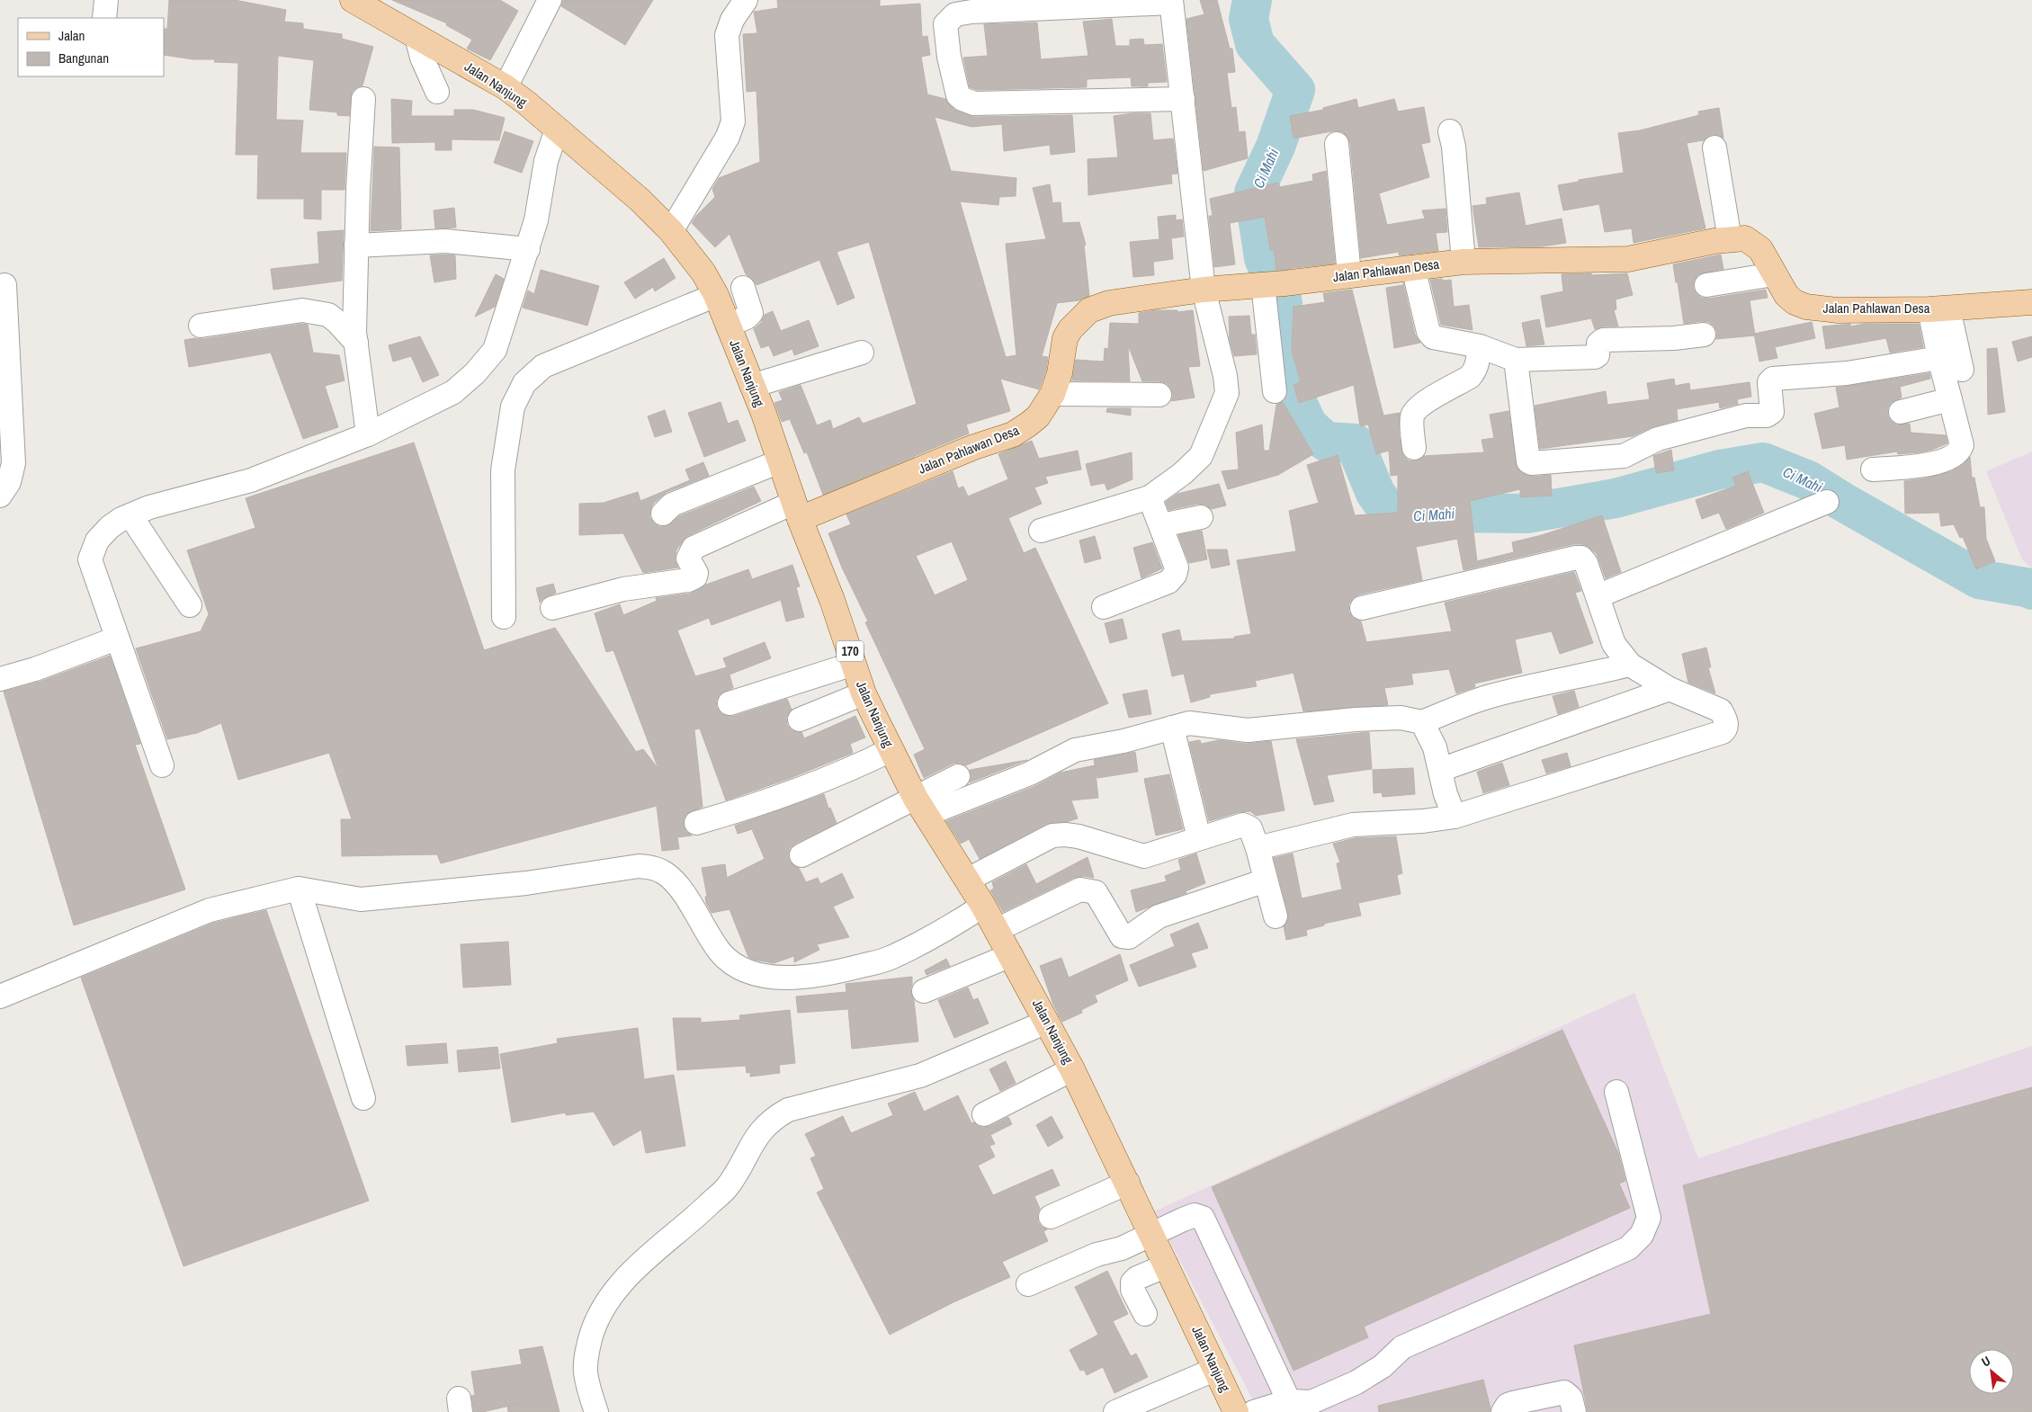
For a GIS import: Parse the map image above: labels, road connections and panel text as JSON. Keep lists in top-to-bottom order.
{
  "streets": {
    "main road": ["Jalan Nanjung", "Jalan Pahlawan Desa", "170"]
  },
  "crossings": [
    ["Jalan Nanjung", "Jalan Pahlawan Desa"]
  ],
  "water": ["Ci Mahi"],
  "legend": ["Jalan", "Bangunan"],
  "north": "top left"
}
